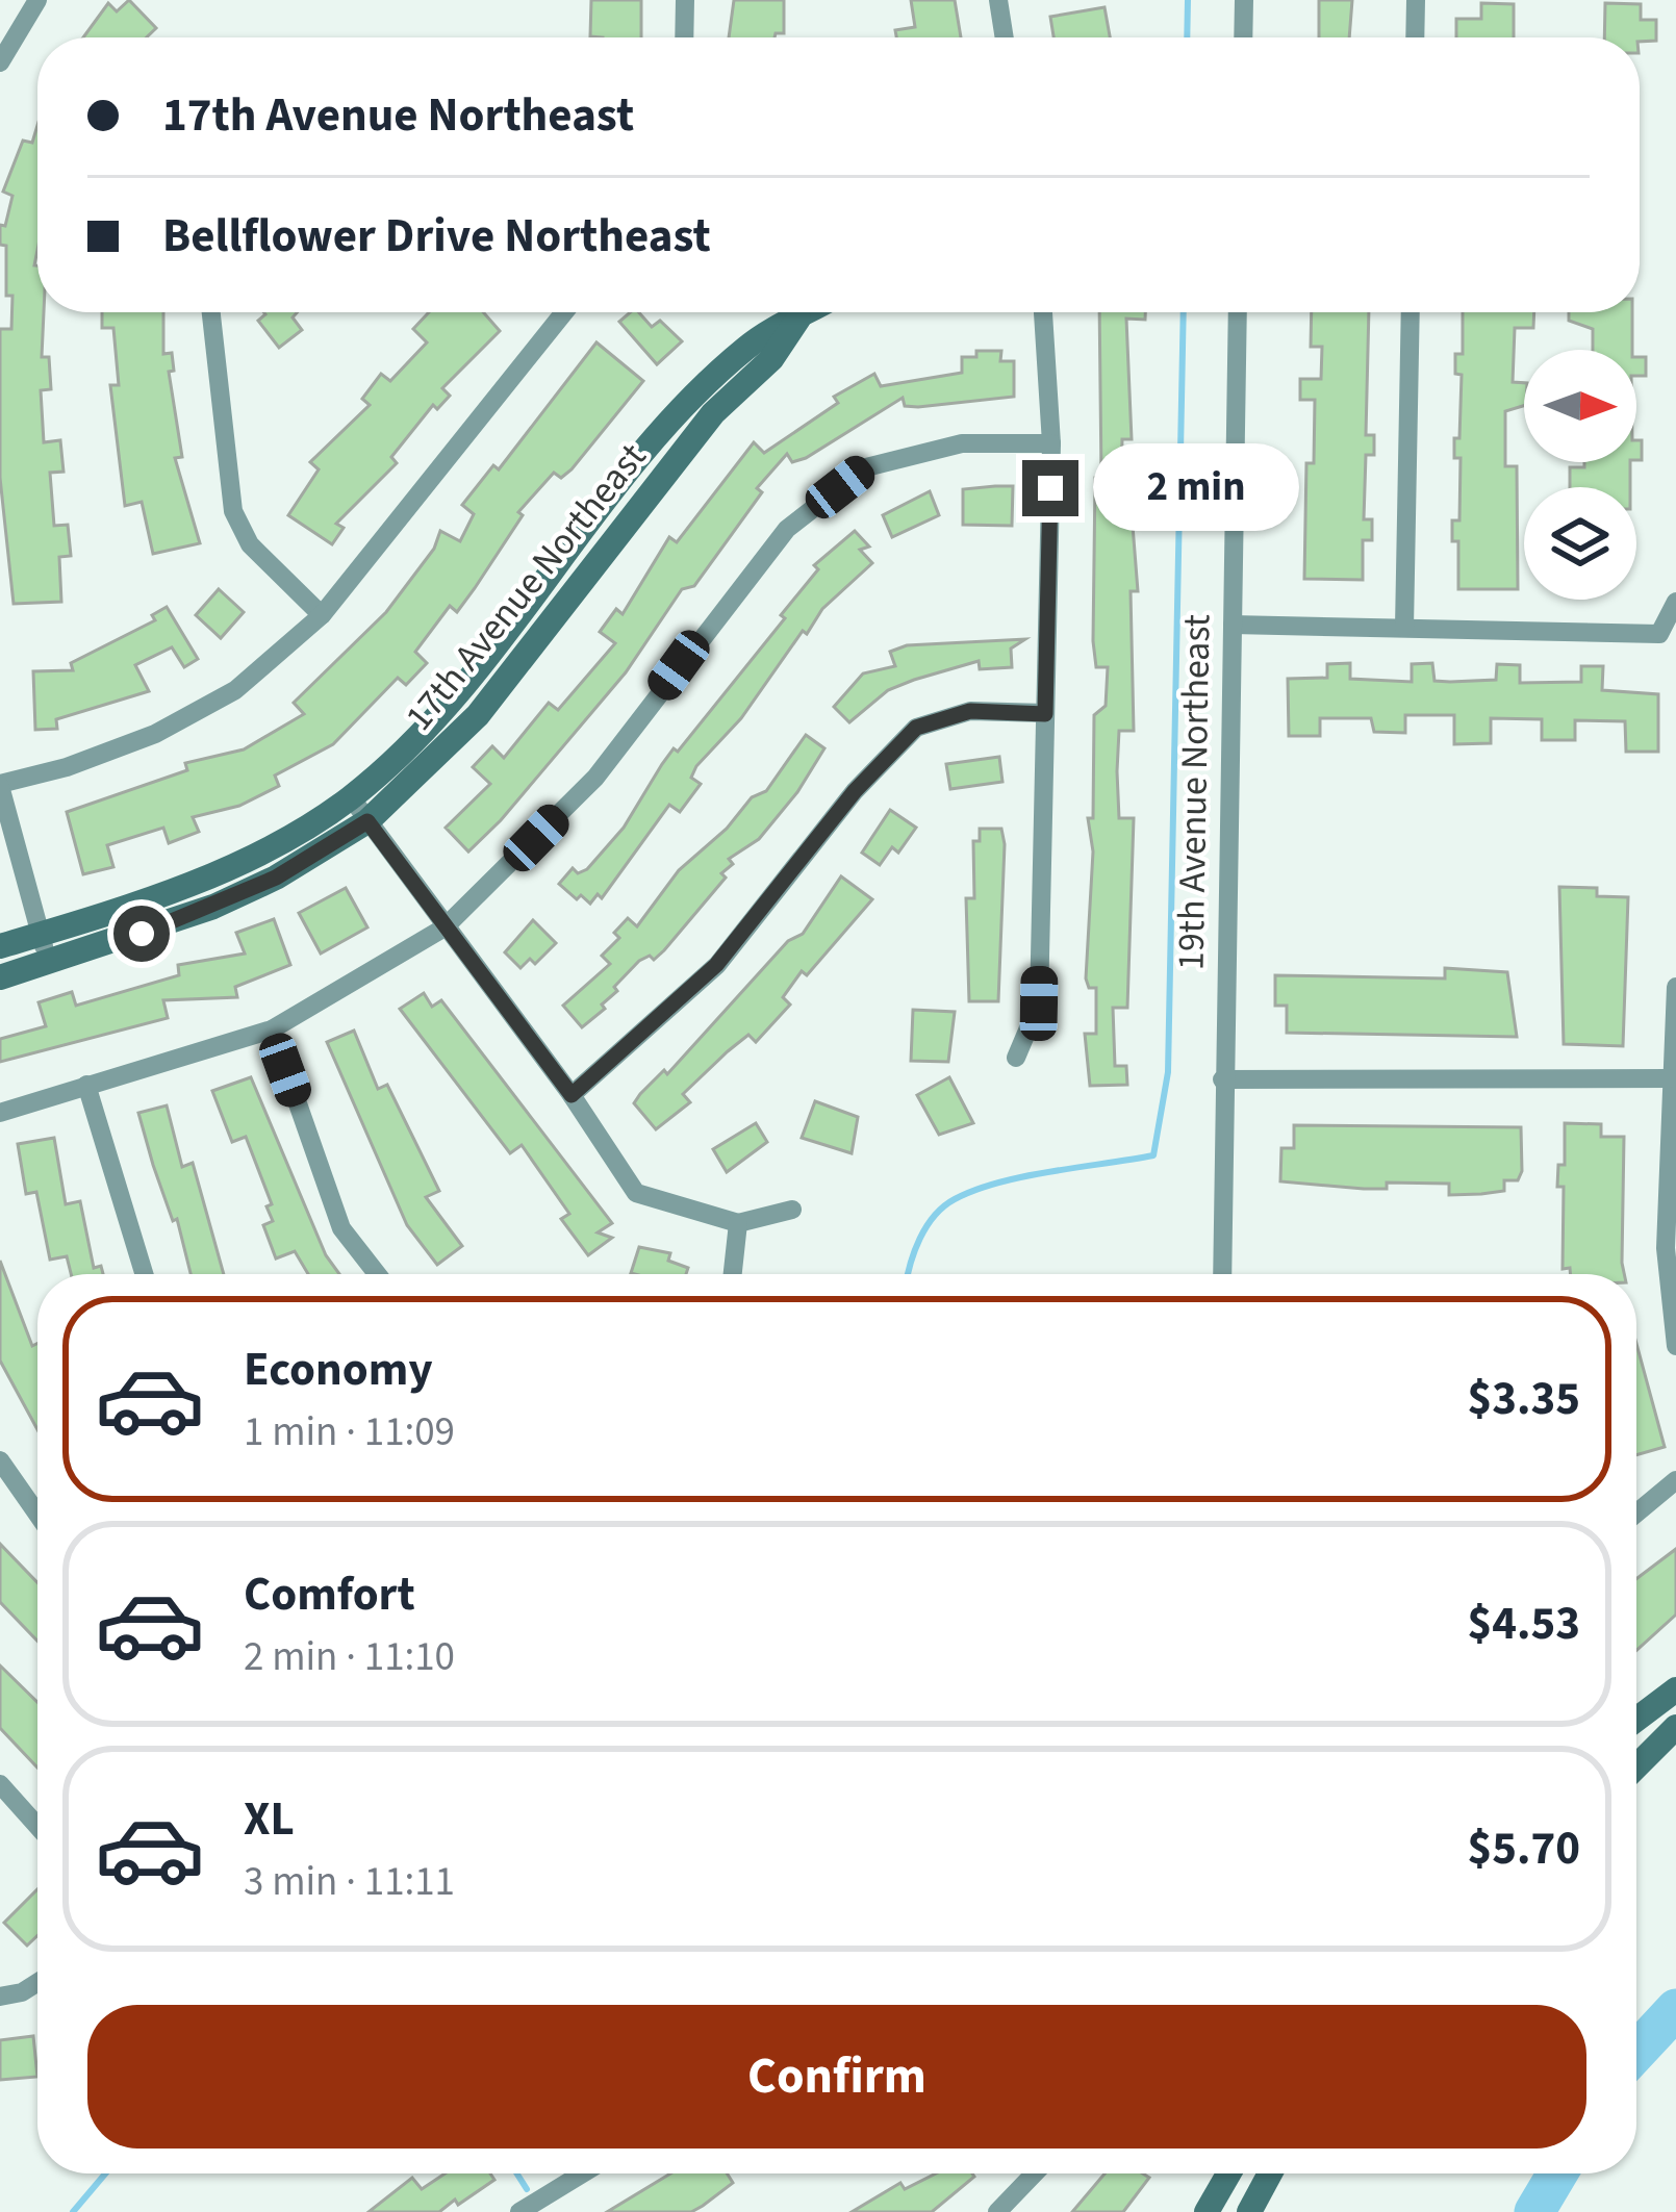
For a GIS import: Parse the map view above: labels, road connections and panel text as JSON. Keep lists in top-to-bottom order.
{
  "streets": {
    "street": ["17th Avenue Northeast", "19th Avenue Northeast"]
  },
  "north": "right",
  "page": {
    "banner": ["17th Avenue Northeast", "Bellflower Drive Northeast"],
    "bubble": "2 min",
    "list": [
      {
        "name": "Economy",
        "note": "1 min · 11:09",
        "value": "$3.35"
      },
      {
        "name": "Comfort",
        "note": "2 min · 11:10",
        "value": "$4.53"
      },
      {
        "name": "XL",
        "note": "3 min · 11:11",
        "value": "$5.70"
      }
    ],
    "buttons": "Confirm"
  }
}
